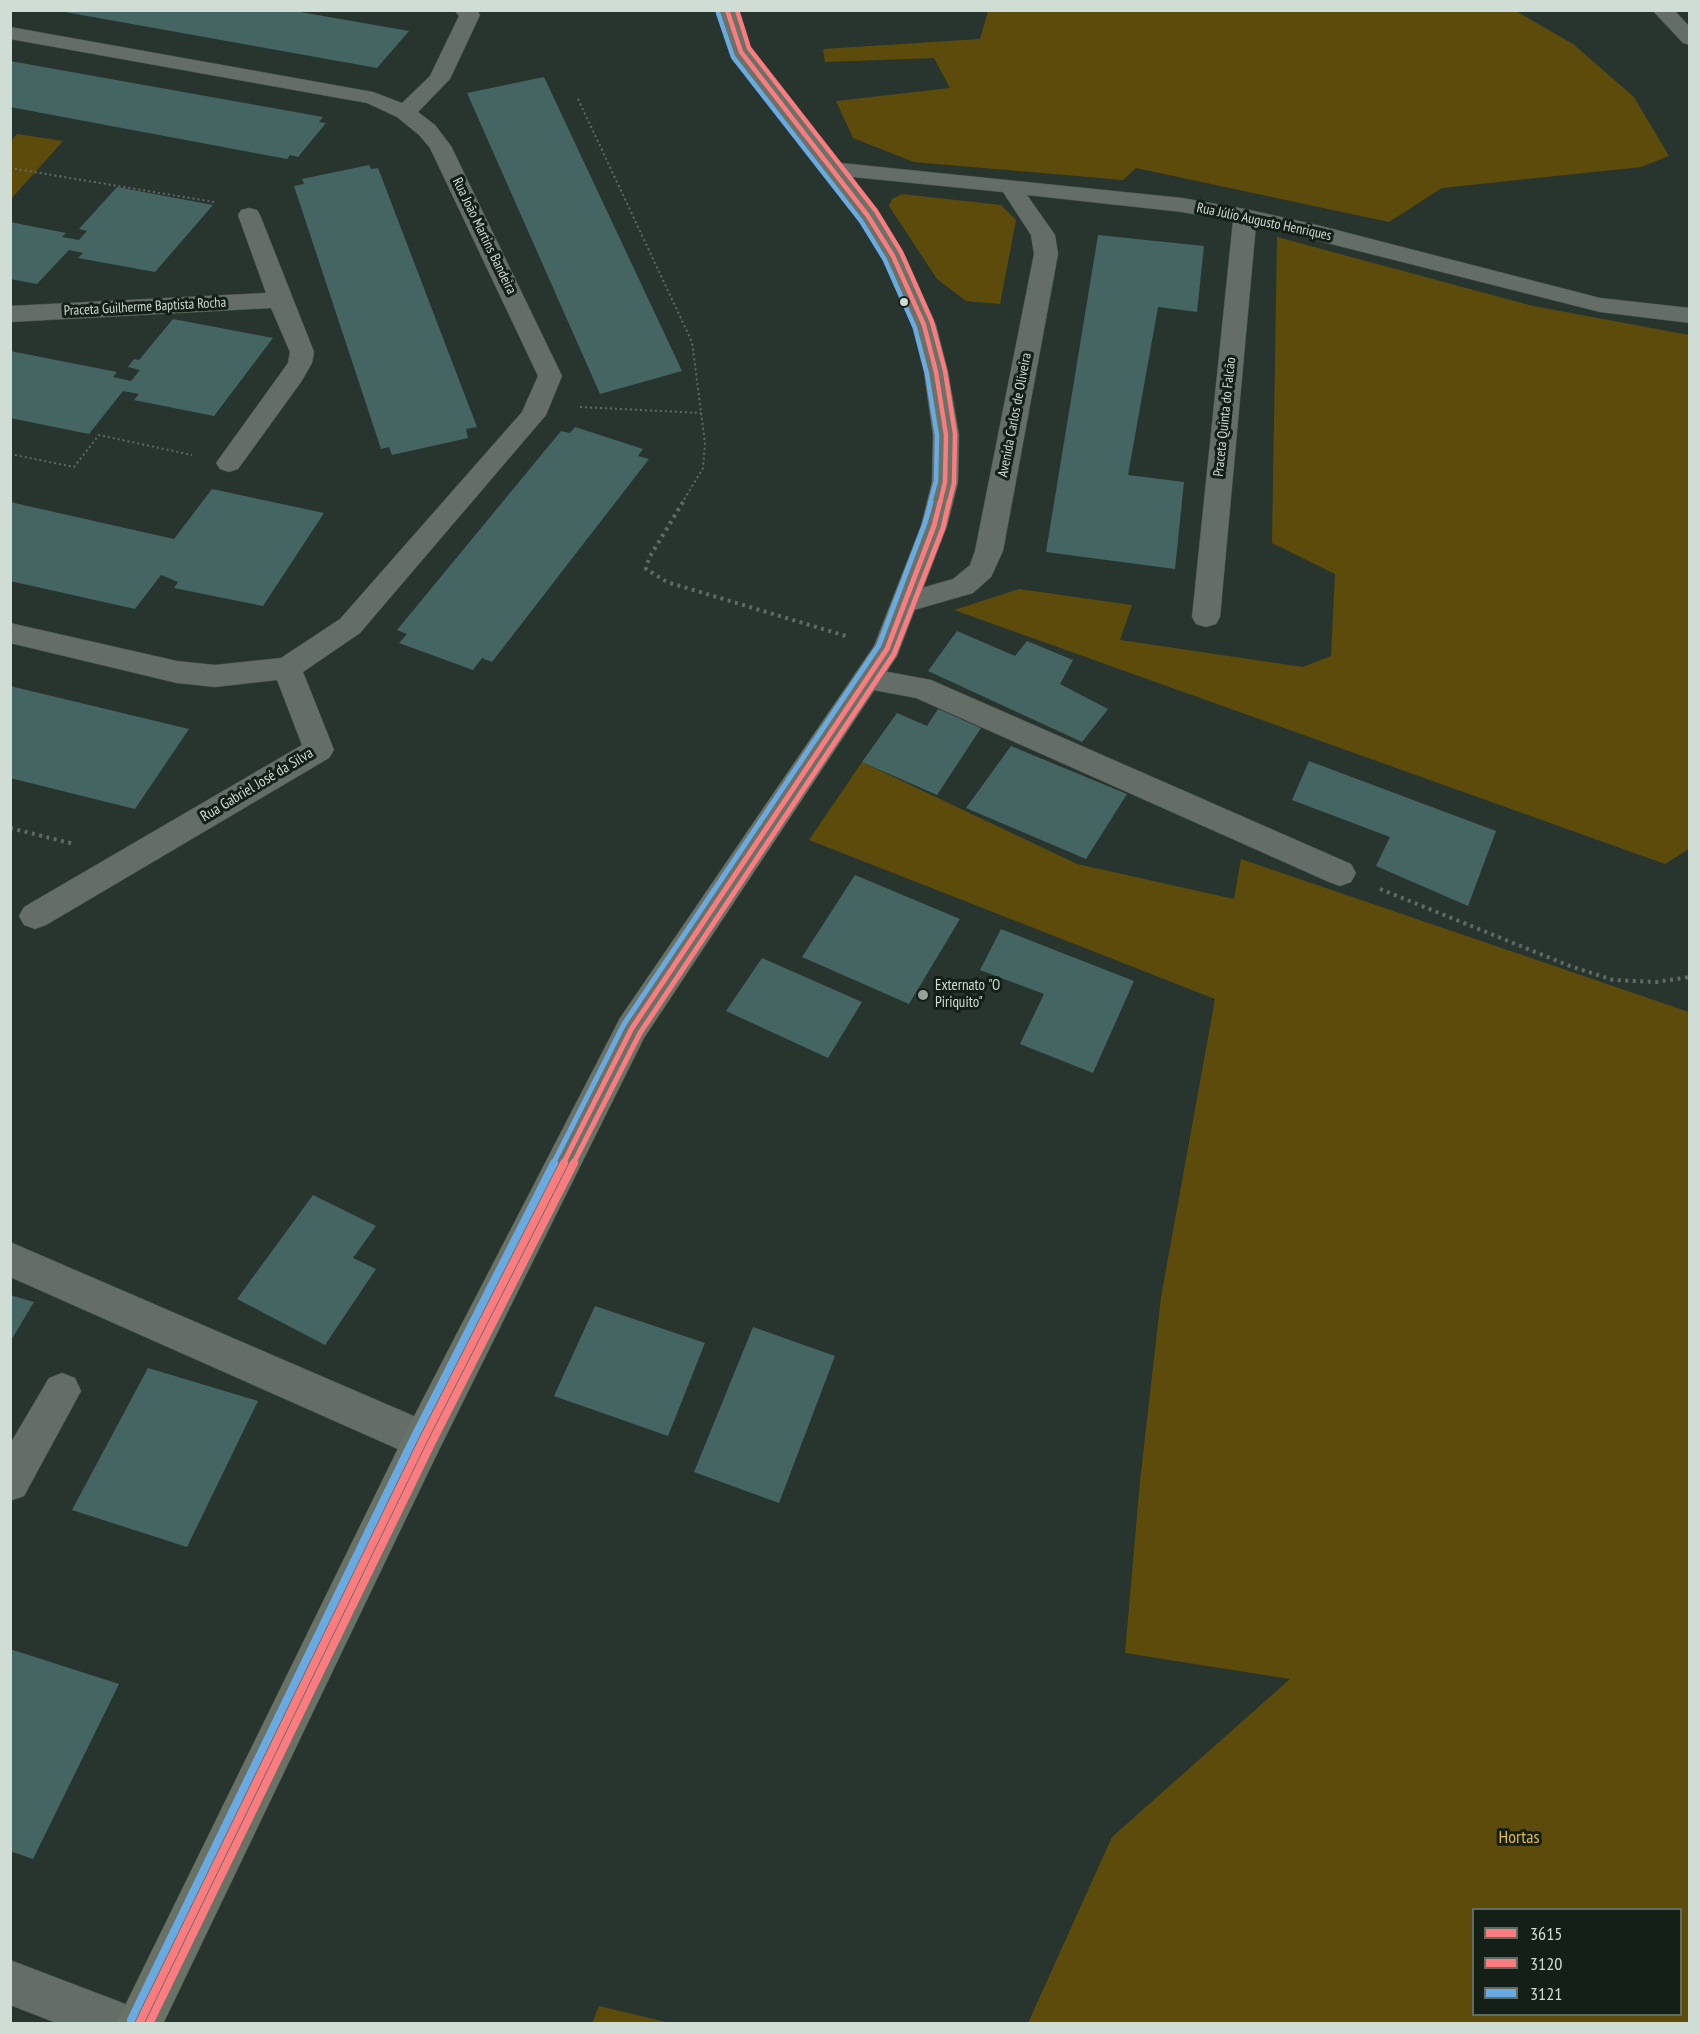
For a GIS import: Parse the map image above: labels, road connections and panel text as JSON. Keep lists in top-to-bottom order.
{
  "streets": {
    "street": [
      "Rua Júlio Augusto Henriques",
      "Rua João Martins Bandeira",
      "Praceta Guilherme Baptista Rocha",
      "Avenida Carlos de Oliveira",
      "Praceta Quinta do Falcão",
      "Rua Gabriel José da Silva"
    ]
  },
  "crossings": [
    ["Rua Júlio Augusto Henriques", "Avenida Carlos de Oliveira"],
    ["Rua Júlio Augusto Henriques", "Praceta Quinta do Falcão"],
    ["Rua João Martins Bandeira", "Rua Gabriel José da Silva"]
  ],
  "parks": ["Hortas"],
  "places": ["Externato \"O Piriquito\""],
  "lines": ["transit line 3615", "transit line 3120", "transit line 3121"],
  "legend": ["3615", "3120", "3121"]
}
